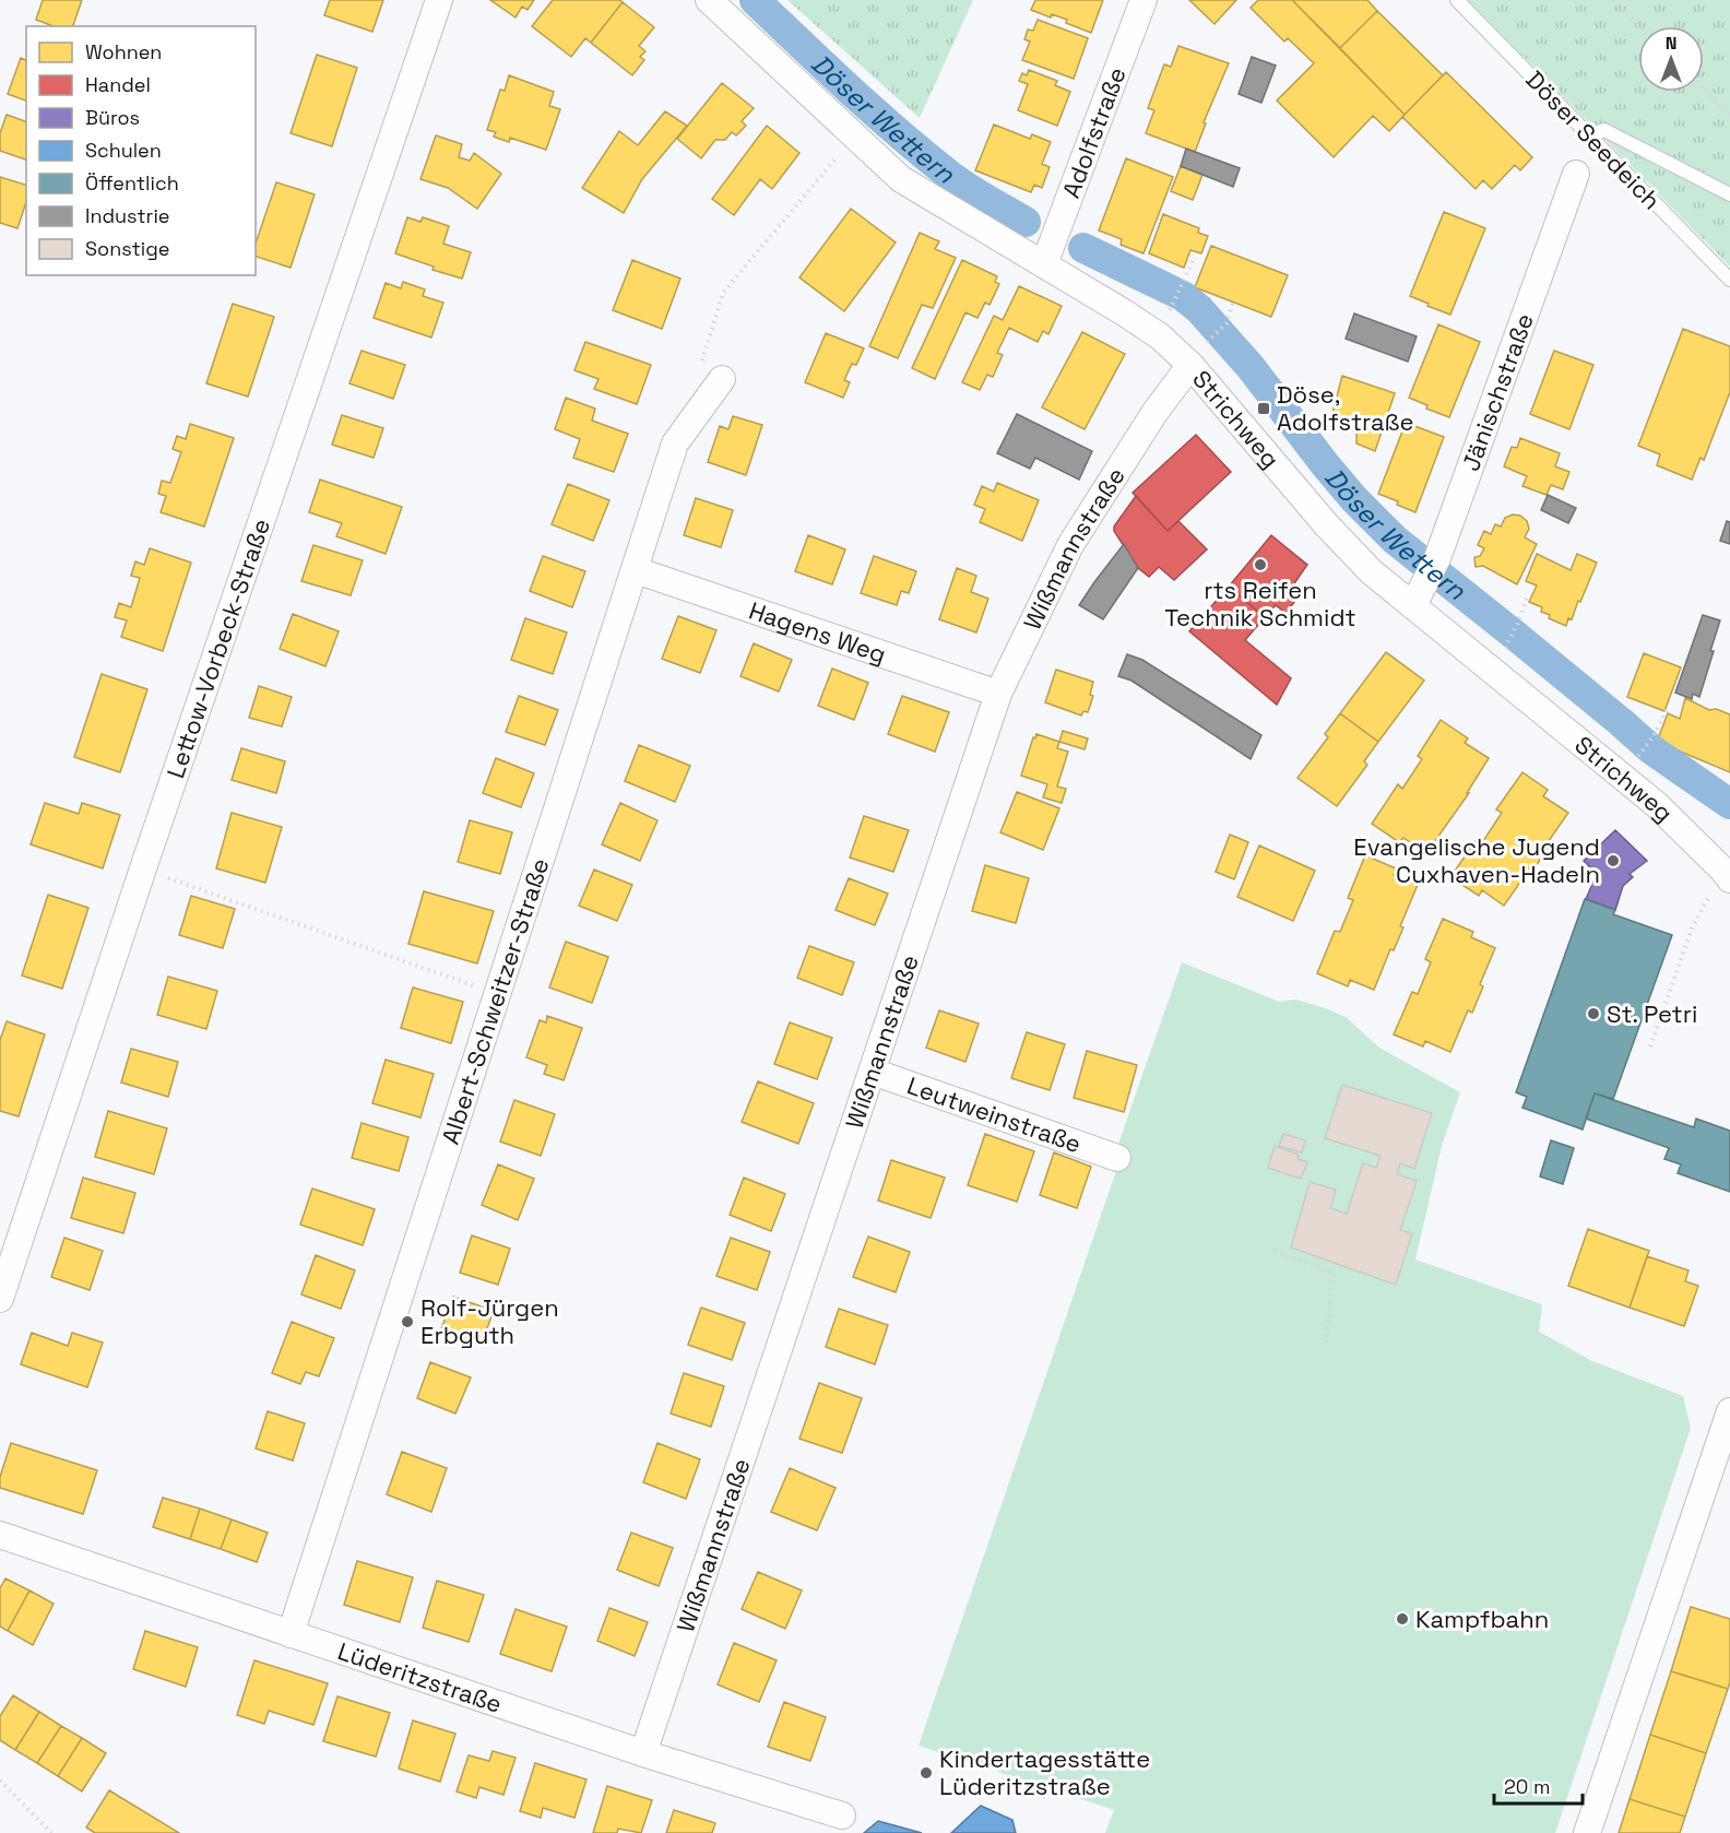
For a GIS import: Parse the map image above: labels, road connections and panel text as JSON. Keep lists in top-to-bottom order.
{
  "streets": {
    "street": [
      "Adolfstraße",
      "Jänischstraße",
      "Strichweg",
      "Wißmannstraße",
      "Hagens Weg",
      "Lettow-Vorbeck-Straße",
      "Albert-Schweitzer-Straße",
      "Leutweinstraße",
      "Lüderitzstraße"
    ],
    "lane": ["Döser Seedeich"]
  },
  "crossings": [
    ["Adolfstraße", "Strichweg"],
    ["Jänischstraße", "Strichweg"],
    ["Strichweg", "Wißmannstraße"],
    ["Wißmannstraße", "Hagens Weg"],
    ["Wißmannstraße", "Leutweinstraße"],
    ["Wißmannstraße", "Lüderitzstraße"],
    ["Hagens Weg", "Albert-Schweitzer-Straße"],
    ["Albert-Schweitzer-Straße", "Lüderitzstraße"]
  ],
  "water": ["Döser Wettern"],
  "places": {
    "transit": ["Döse, Adolfstraße"],
    "other": [
      "rts Reifen Technik Schmidt",
      "Evangelische Jugend Cuxhaven-Hadeln",
      "St. Petri",
      "Rolf-Jürgen Erbguth",
      "Kampfbahn",
      "Kindertagesstätte Lüderitzstraße"
    ]
  },
  "legend": [
    "Wohnen",
    "Handel",
    "Büros",
    "Schulen",
    "Öffentlich",
    "Industrie",
    "Sonstige"
  ],
  "scale_bar": "20 m",
  "north": "top"
}
